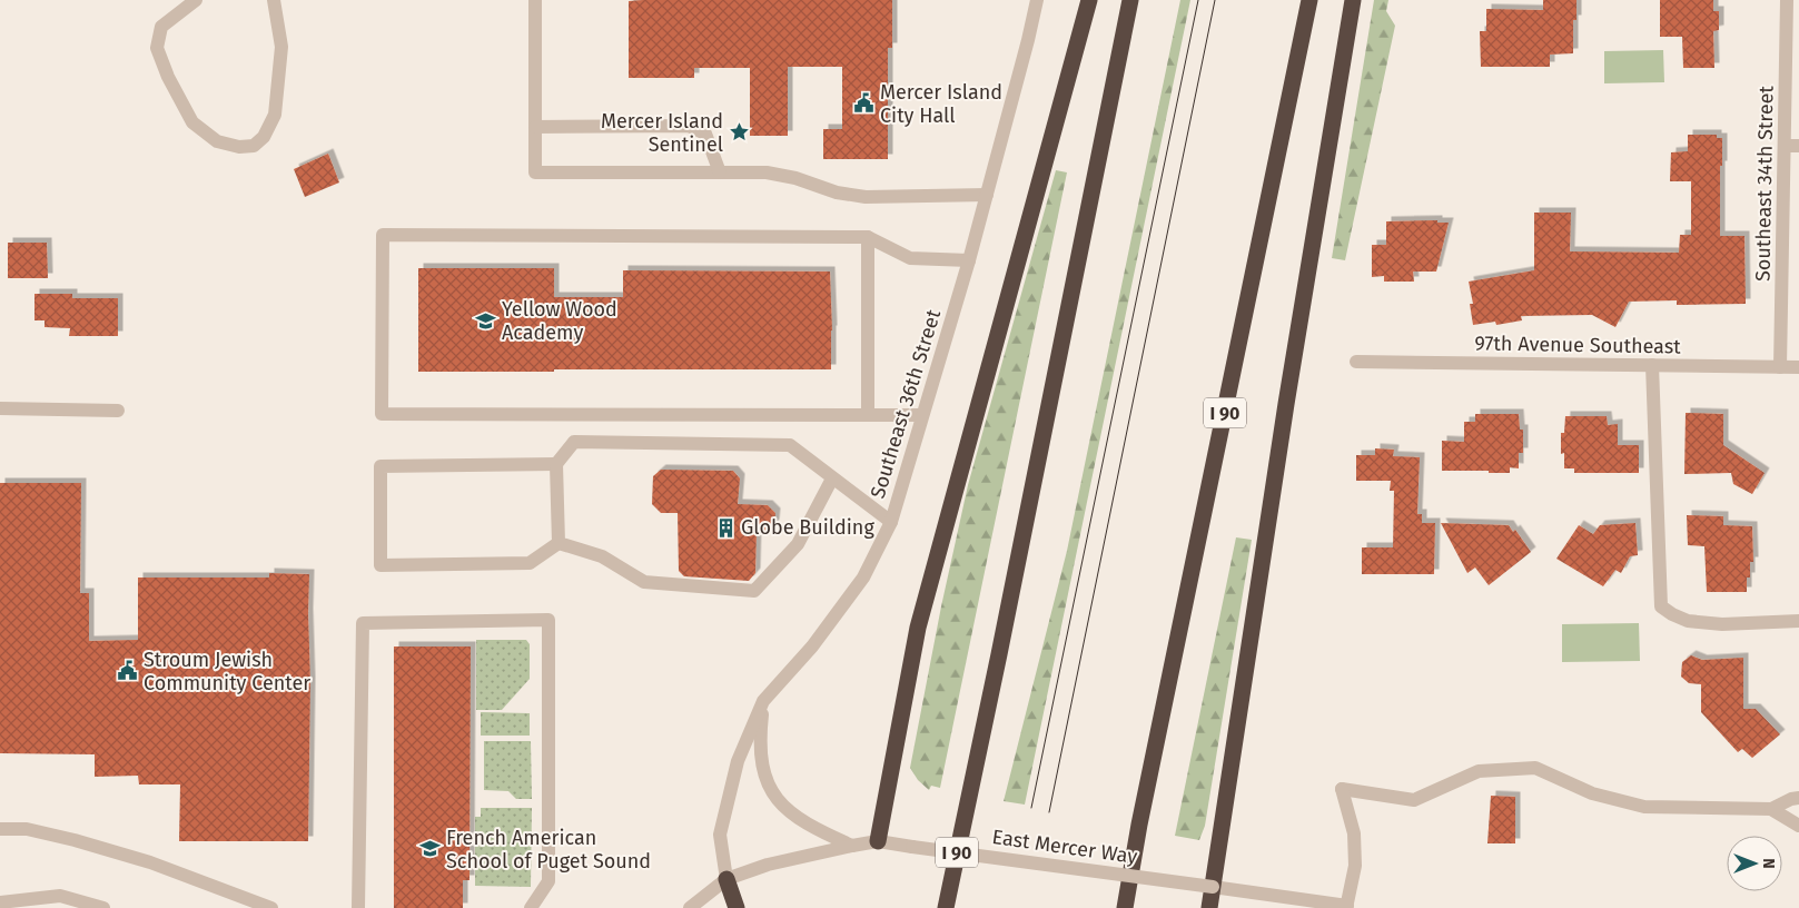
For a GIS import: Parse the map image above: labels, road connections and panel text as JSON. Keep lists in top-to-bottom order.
{
  "streets": {
    "highway": ["I 90"],
    "street": [
      "Southeast 34th Street",
      "97th Avenue Southeast",
      "Southeast 36th Street",
      "East Mercer Way"
    ]
  },
  "crossings": [
    ["Southeast 34th Street", "97th Avenue Southeast"],
    ["Southeast 36th Street", "East Mercer Way"]
  ],
  "places": {
    "public building": ["Mercer Island City Hall", "Stroum Jewish Community Center"],
    "place": ["Mercer Island Sentinel"],
    "school or university": ["Yellow Wood Academy", "French American School of Puget Sound"],
    "building": ["Globe Building"]
  },
  "north": "right"
}
